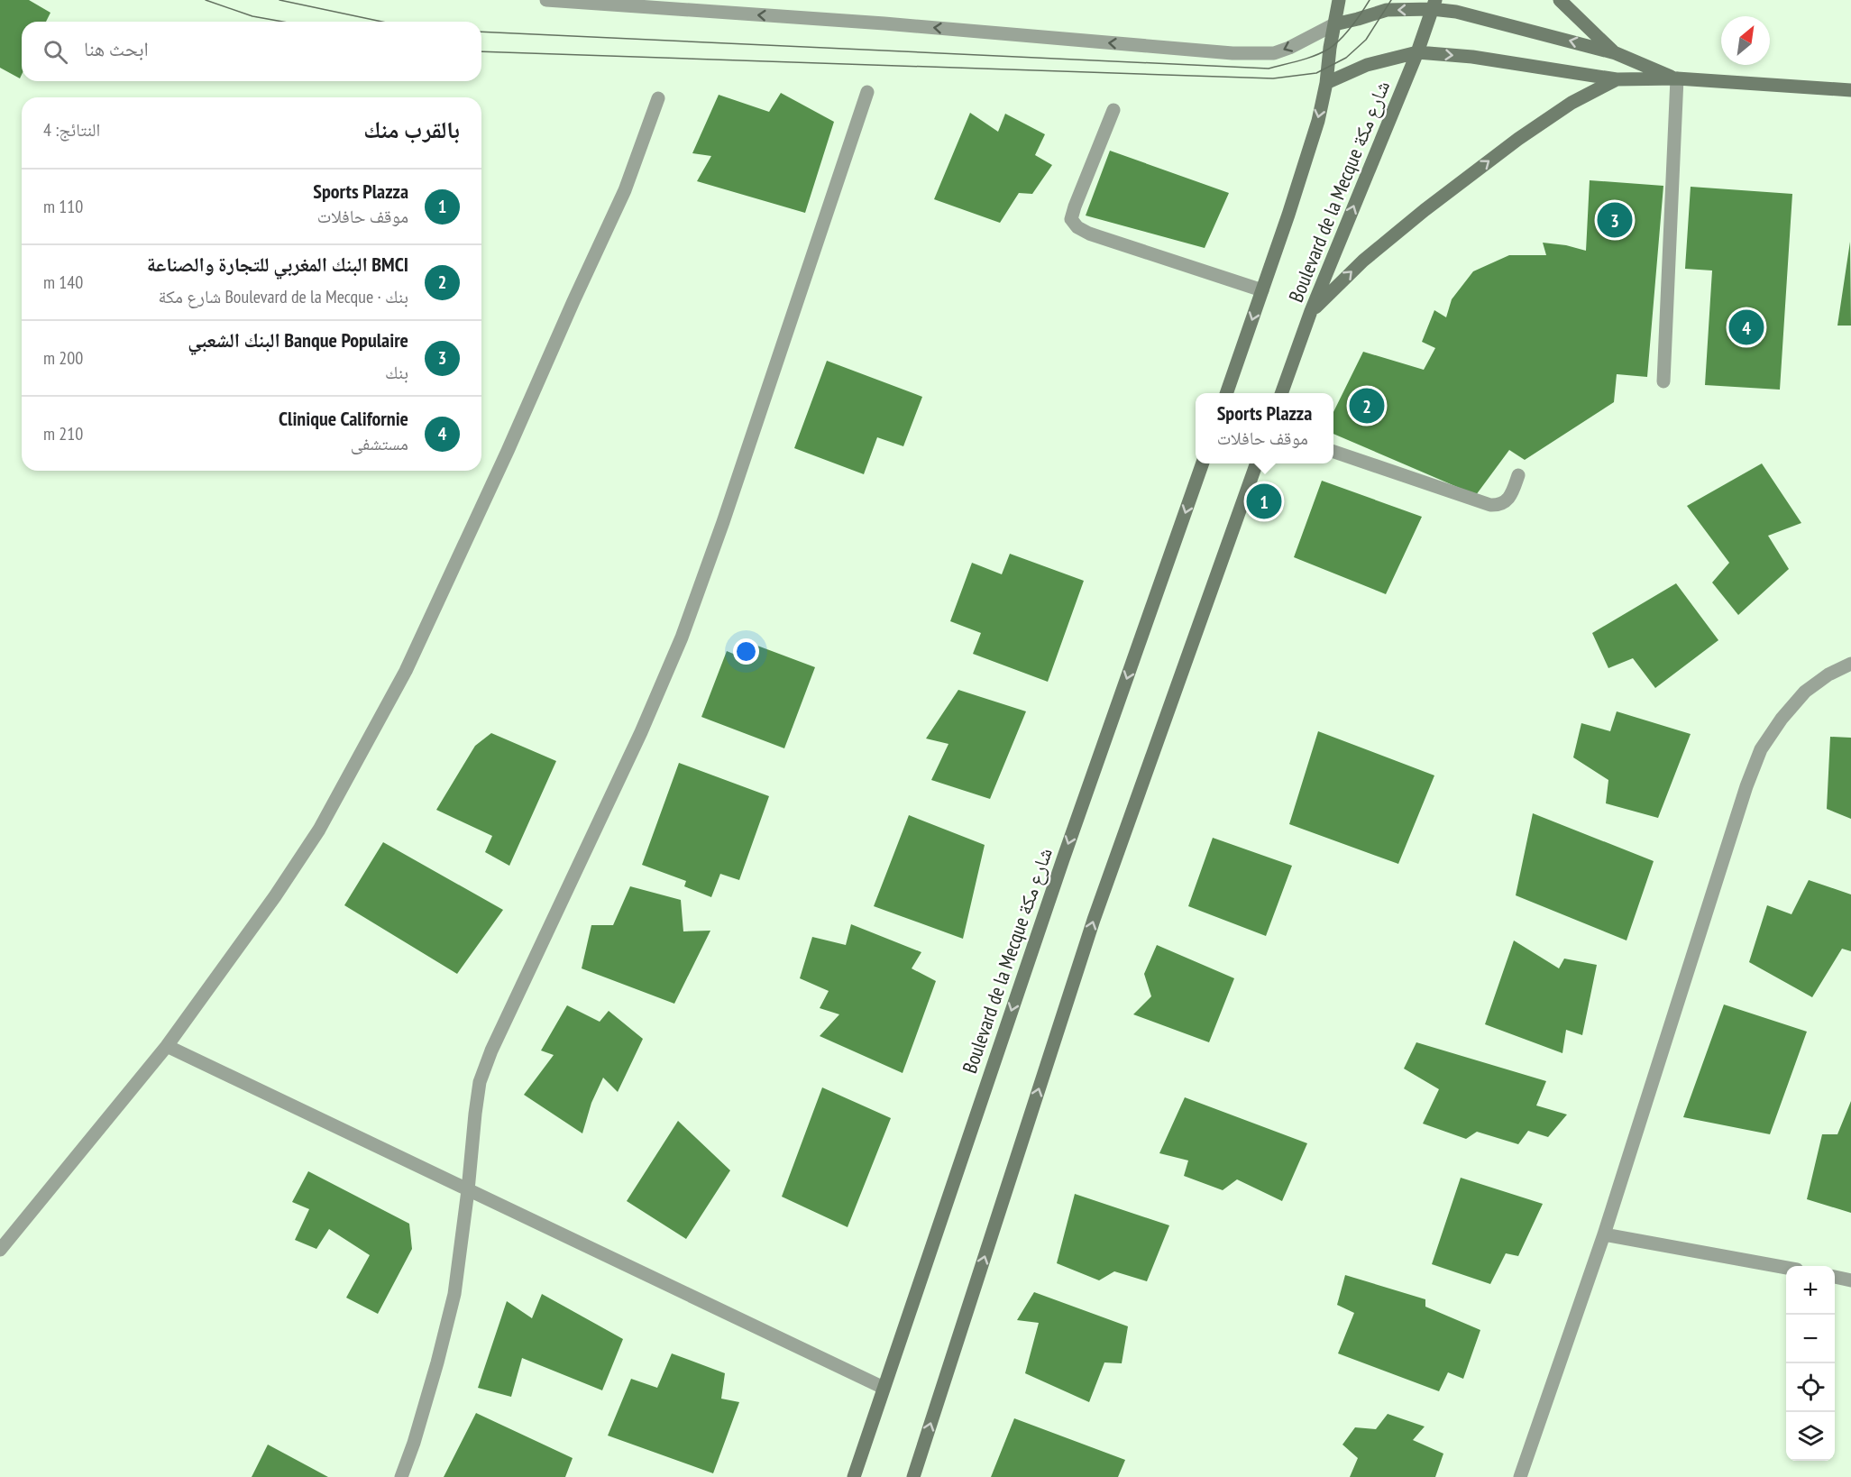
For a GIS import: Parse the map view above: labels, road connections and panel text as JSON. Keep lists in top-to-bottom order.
{
  "streets": {
    "main road": ["Boulevard de la Mecque شارع مكة"]
  },
  "north": "top right",
  "page": {
    "search": "ابحث هنا",
    "heading": ["بالقرب منك", "النتائج: 4"],
    "list": [
      {
        "mark": "1",
        "name": "Sports Plazza",
        "note": "موقف حافلات",
        "value": "110 m"
      },
      {
        "mark": "2",
        "name": "BMCI البنك المغربي للتجارة والصناعة",
        "note": "بنك · Boulevard de la Mecque شارع مكة",
        "value": "140 m"
      },
      {
        "mark": "3",
        "name": "Banque Populaire البنك الشعبي",
        "note": "بنك",
        "value": "200 m"
      },
      {
        "mark": "4",
        "name": "Clinique Californie",
        "note": "مستشفى",
        "value": "210 m"
      }
    ],
    "pins": [
      "3",
      "4",
      "2",
      "1"
    ],
    "popup": ["Sports Plazza", "موقف حافلات"],
    "map_buttons": ["+", "−"]
  }
}
